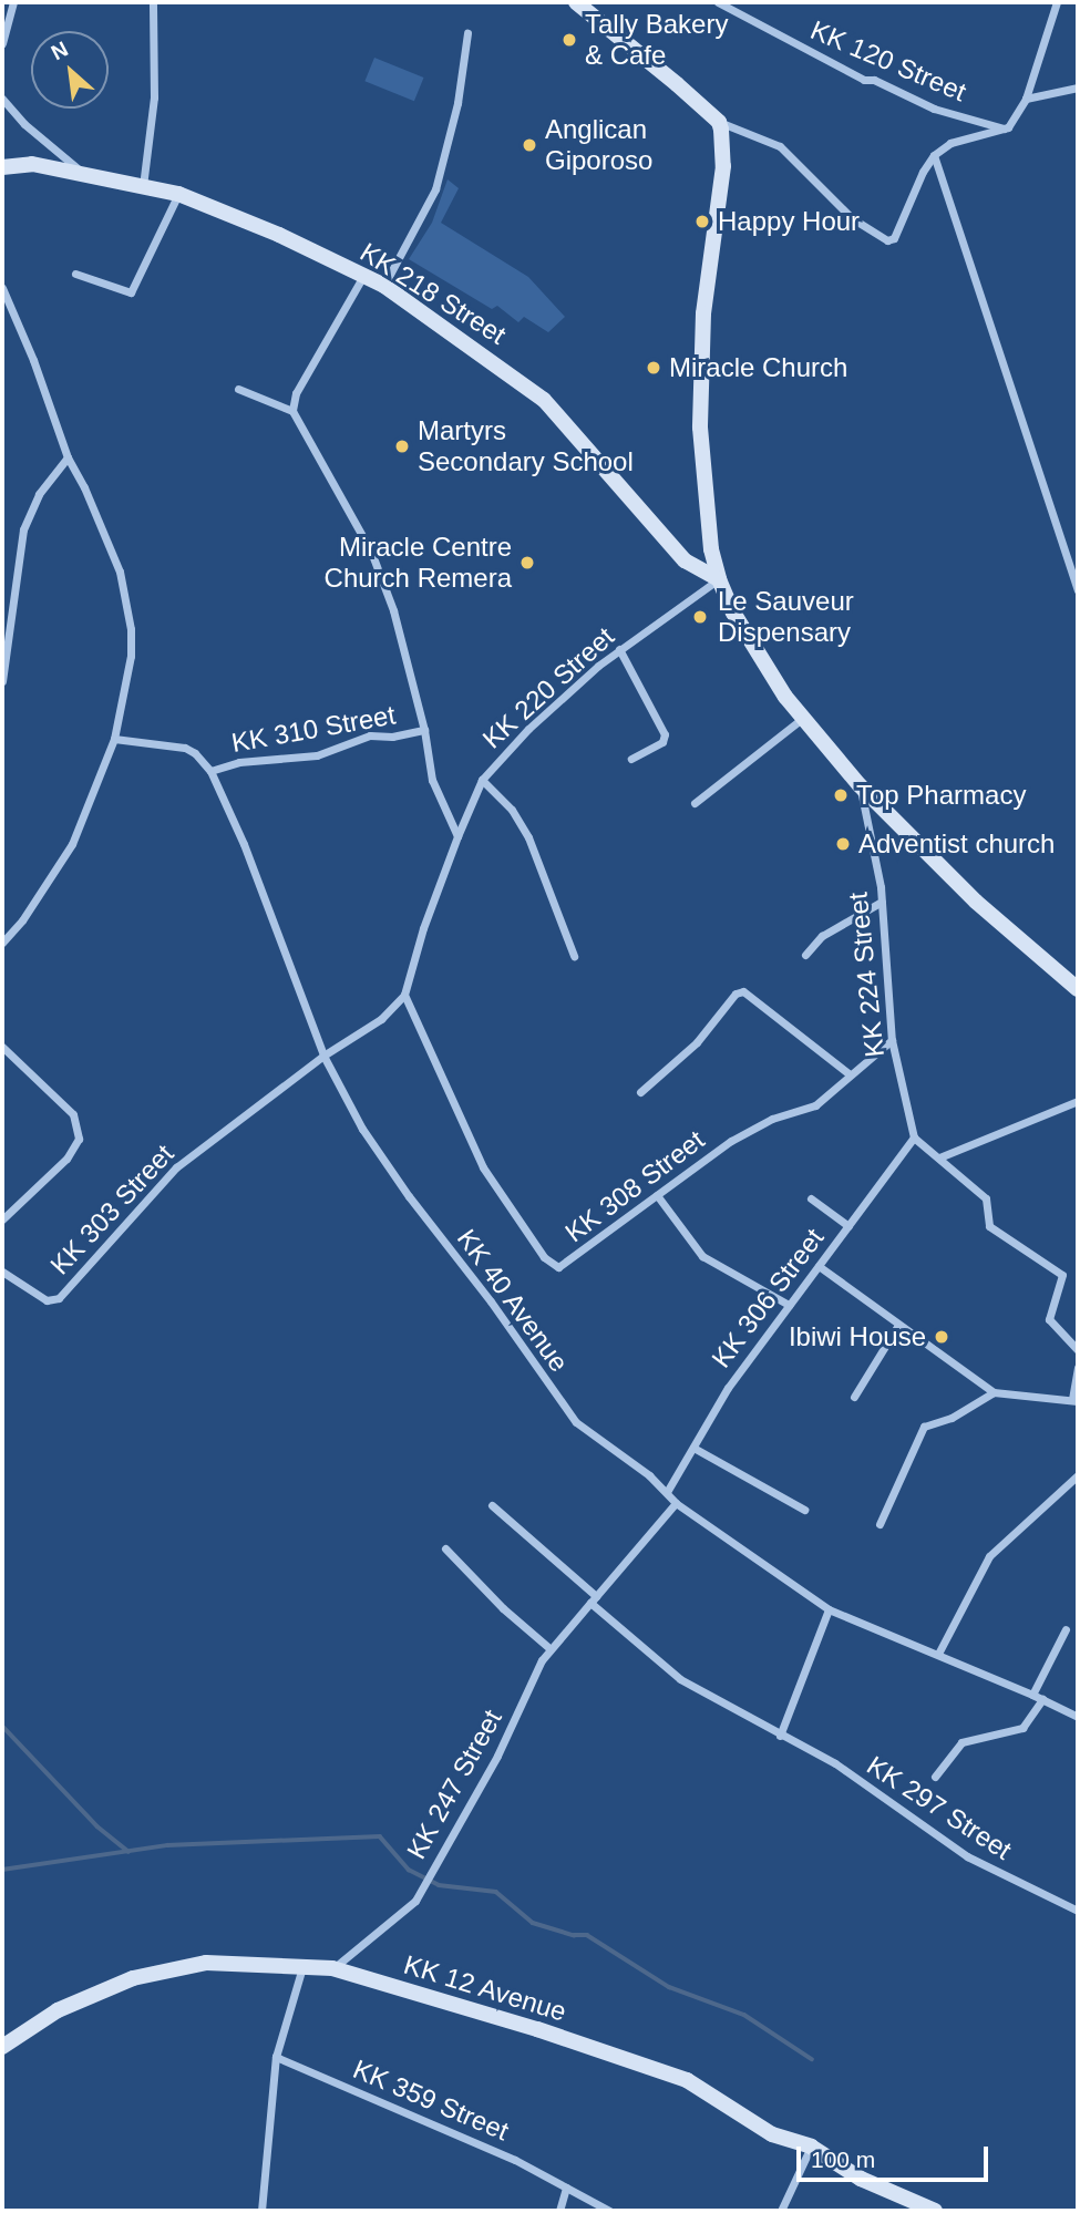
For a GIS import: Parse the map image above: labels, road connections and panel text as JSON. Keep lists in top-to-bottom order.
{
  "streets": {
    "main road": ["KK 218 Street", "KK 12 Avenue"],
    "street": [
      "KK 120 Street",
      "KK 220 Street",
      "KK 310 Street",
      "KK 224 Street",
      "KK 308 Street",
      "KK 303 Street",
      "KK 306 Street",
      "KK 40 Avenue",
      "KK 247 Street",
      "KK 297 Street",
      "KK 359 Street"
    ]
  },
  "crossings": [
    ["KK 218 Street", "KK 220 Street"],
    ["KK 220 Street", "KK 310 Street"],
    ["KK 220 Street", "KK 308 Street"],
    ["KK 310 Street", "KK 40 Avenue"],
    ["KK 224 Street", "KK 308 Street"],
    ["KK 224 Street", "KK 306 Street"],
    ["KK 303 Street", "KK 40 Avenue"],
    ["KK 306 Street", "KK 40 Avenue"],
    ["KK 40 Avenue", "KK 247 Street"],
    ["KK 247 Street", "KK 297 Street"],
    ["KK 247 Street", "KK 12 Avenue"]
  ],
  "places": [
    "Tally Bakery & Cafe",
    "Anglican Giporoso",
    "Happy Hour",
    "Miracle Church",
    "Martyrs Secondary School",
    "Miracle Centre Church Remera",
    "Le Sauveur Dispensary",
    "Top Pharmacy",
    "Adventist church",
    "Ibiwi House"
  ],
  "scale_bar": "100 m",
  "north": "top left"
}
